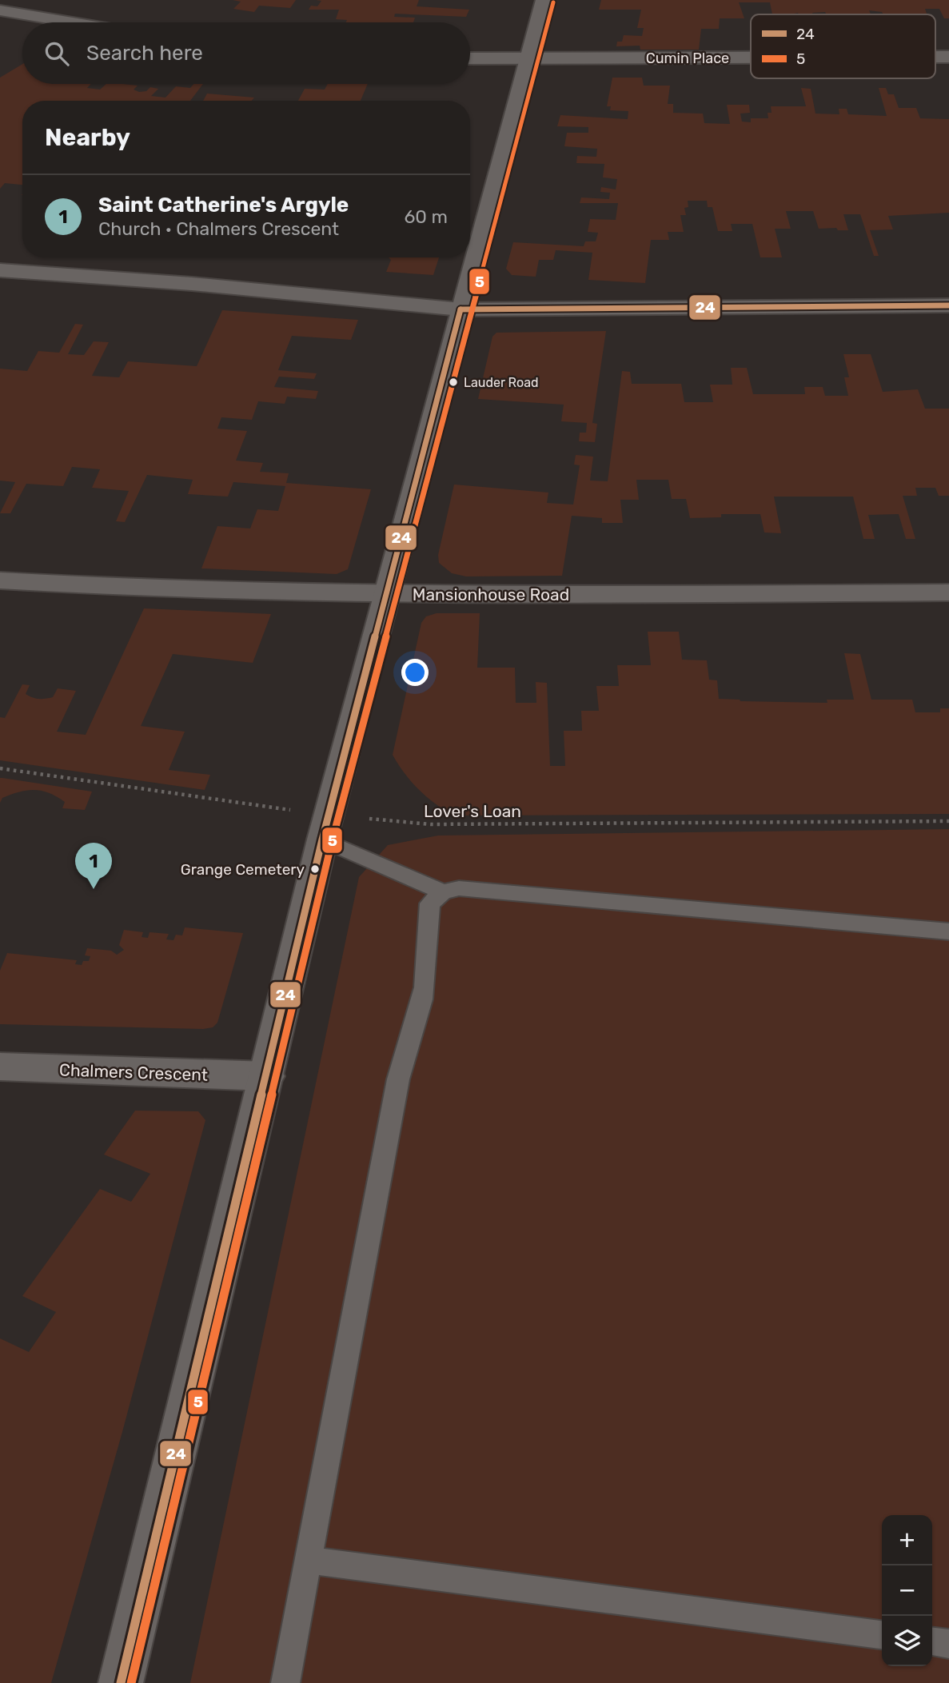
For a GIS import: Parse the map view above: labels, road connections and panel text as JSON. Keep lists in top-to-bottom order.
{
  "streets": {
    "street": ["Cumin Place", "Mansionhouse Road", "Chalmers Crescent"],
    "path": ["Lover's Loan"]
  },
  "places": ["Lauder Road", "Grange Cemetery"],
  "lines": ["transit line 5", "transit line 24"],
  "legend": ["24", "5"],
  "page": {
    "search": "Search here",
    "heading": "Nearby",
    "list": [
      {
        "mark": "1",
        "name": "Saint Catherine's Argyle",
        "note": "Church · Chalmers Crescent",
        "value": "60 m"
      }
    ],
    "pins": "1",
    "map_buttons": ["+", "−"]
  }
}
